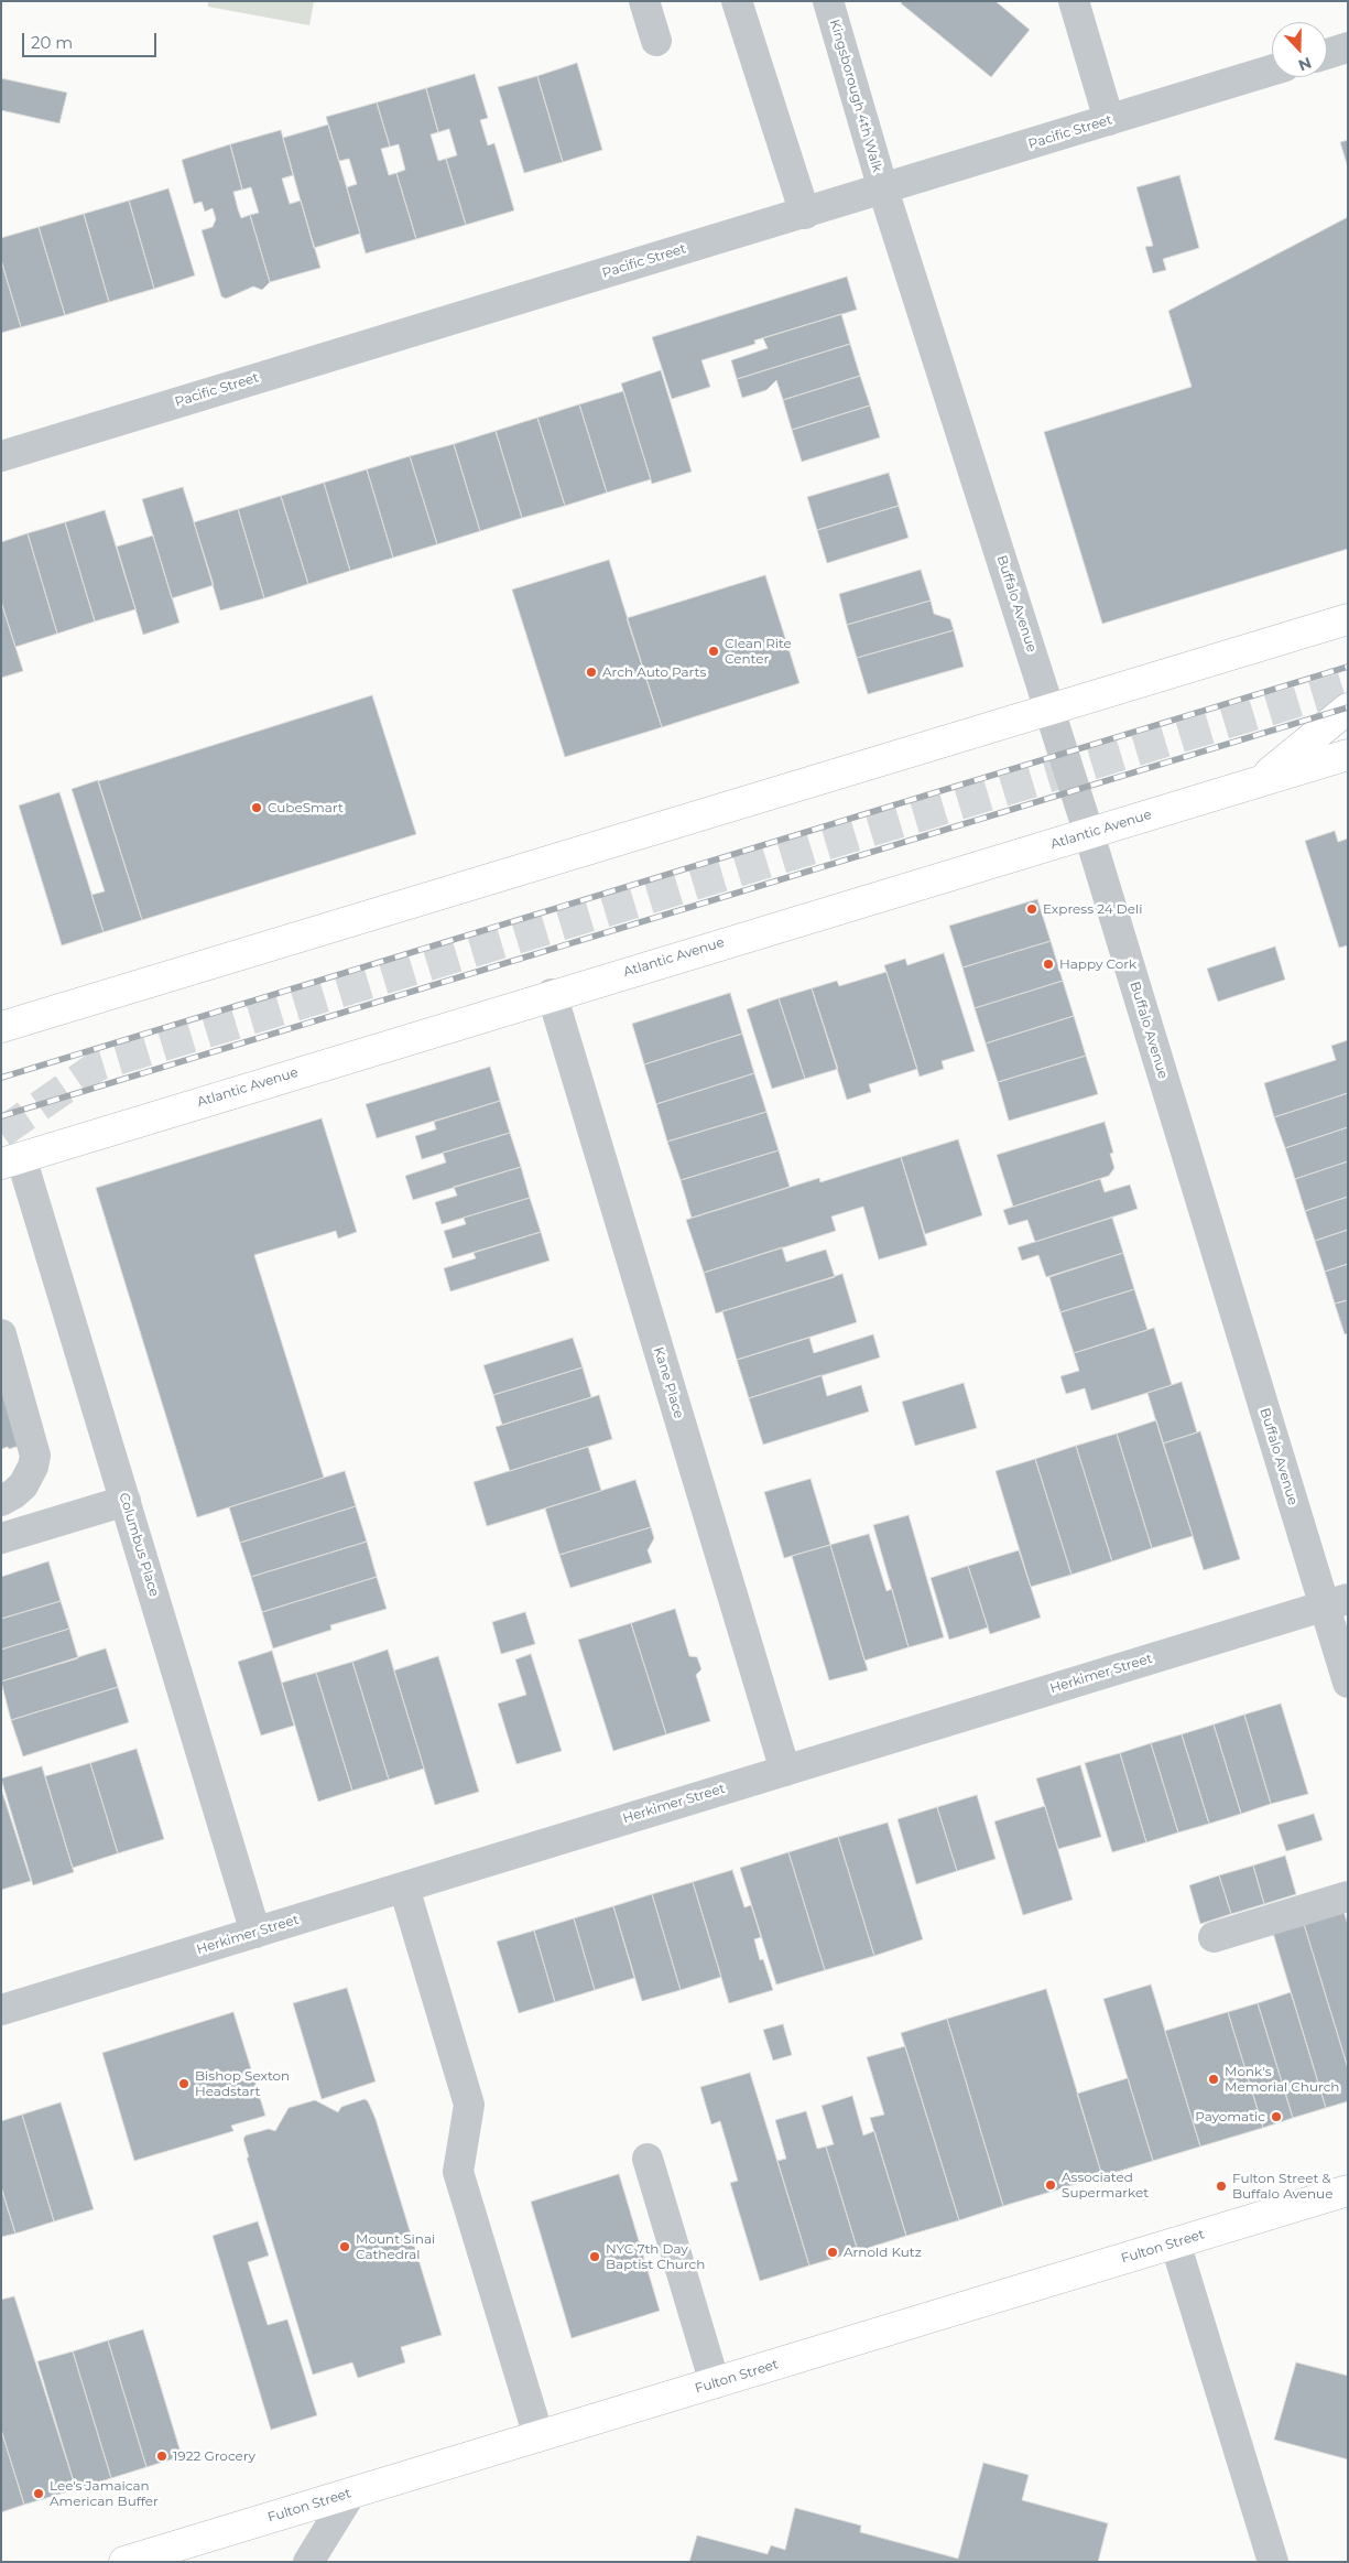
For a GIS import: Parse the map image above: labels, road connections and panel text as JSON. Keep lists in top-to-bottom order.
{
  "streets": {
    "main road": ["Atlantic Avenue", "Fulton Street"],
    "street": [
      "Kingsborough 4th Walk",
      "Pacific Street",
      "Buffalo Avenue",
      "Kane Place",
      "Columbus Place",
      "Herkimer Street"
    ]
  },
  "crossings": [
    ["Kingsborough 4th Walk", "Pacific Street"],
    ["Kingsborough 4th Walk", "Buffalo Avenue"],
    ["Pacific Street", "Buffalo Avenue"],
    ["Buffalo Avenue", "Atlantic Avenue"],
    ["Buffalo Avenue", "Herkimer Street"],
    ["Atlantic Avenue", "Kane Place"],
    ["Atlantic Avenue", "Columbus Place"],
    ["Kane Place", "Herkimer Street"],
    ["Columbus Place", "Herkimer Street"]
  ],
  "places": [
    "Clean Rite Center",
    "Arch Auto Parts",
    "CubeSmart",
    "Express 24 Deli",
    "Happy Cork",
    "Monk's Memorial Church",
    "Bishop Sexton Headstart",
    "Payomatic",
    "Associated Supermarket",
    "Fulton Street & Buffalo Avenue",
    "Mount Sinai Cathedral",
    "Arnold Kutz",
    "NYC 7th Day Baptist Church",
    "1922 Grocery",
    "Lee's Jamaican American Buffer"
  ],
  "scale_bar": "20 m",
  "north": "bottom"
}
